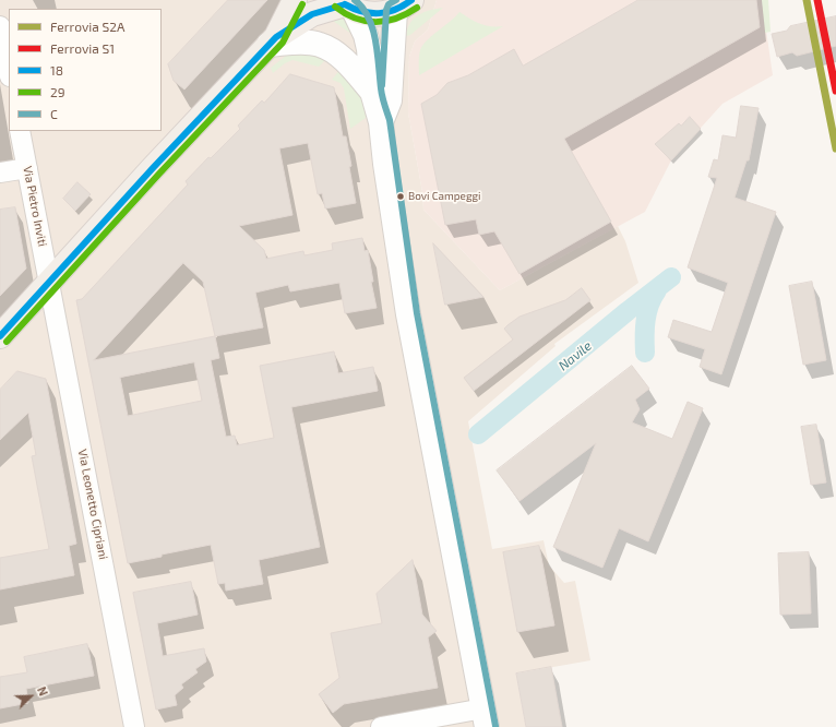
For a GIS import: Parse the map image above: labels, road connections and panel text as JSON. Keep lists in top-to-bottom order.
{
  "streets": {
    "street": ["Via Pietro Inviti", "Via Leonetto Cipriani"]
  },
  "crossings": [
    ["Via Pietro Inviti", "Via Leonetto Cipriani"]
  ],
  "water": ["Navile"],
  "places": ["Bovi Campeggi"],
  "lines": [
    "rail line S2A",
    "rail line S1",
    "transit line 18",
    "transit line C",
    "transit line 29"
  ],
  "legend": [
    "Ferrovia S2A",
    "Ferrovia S1",
    "18",
    "29",
    "C"
  ],
  "north": "top right"
}
